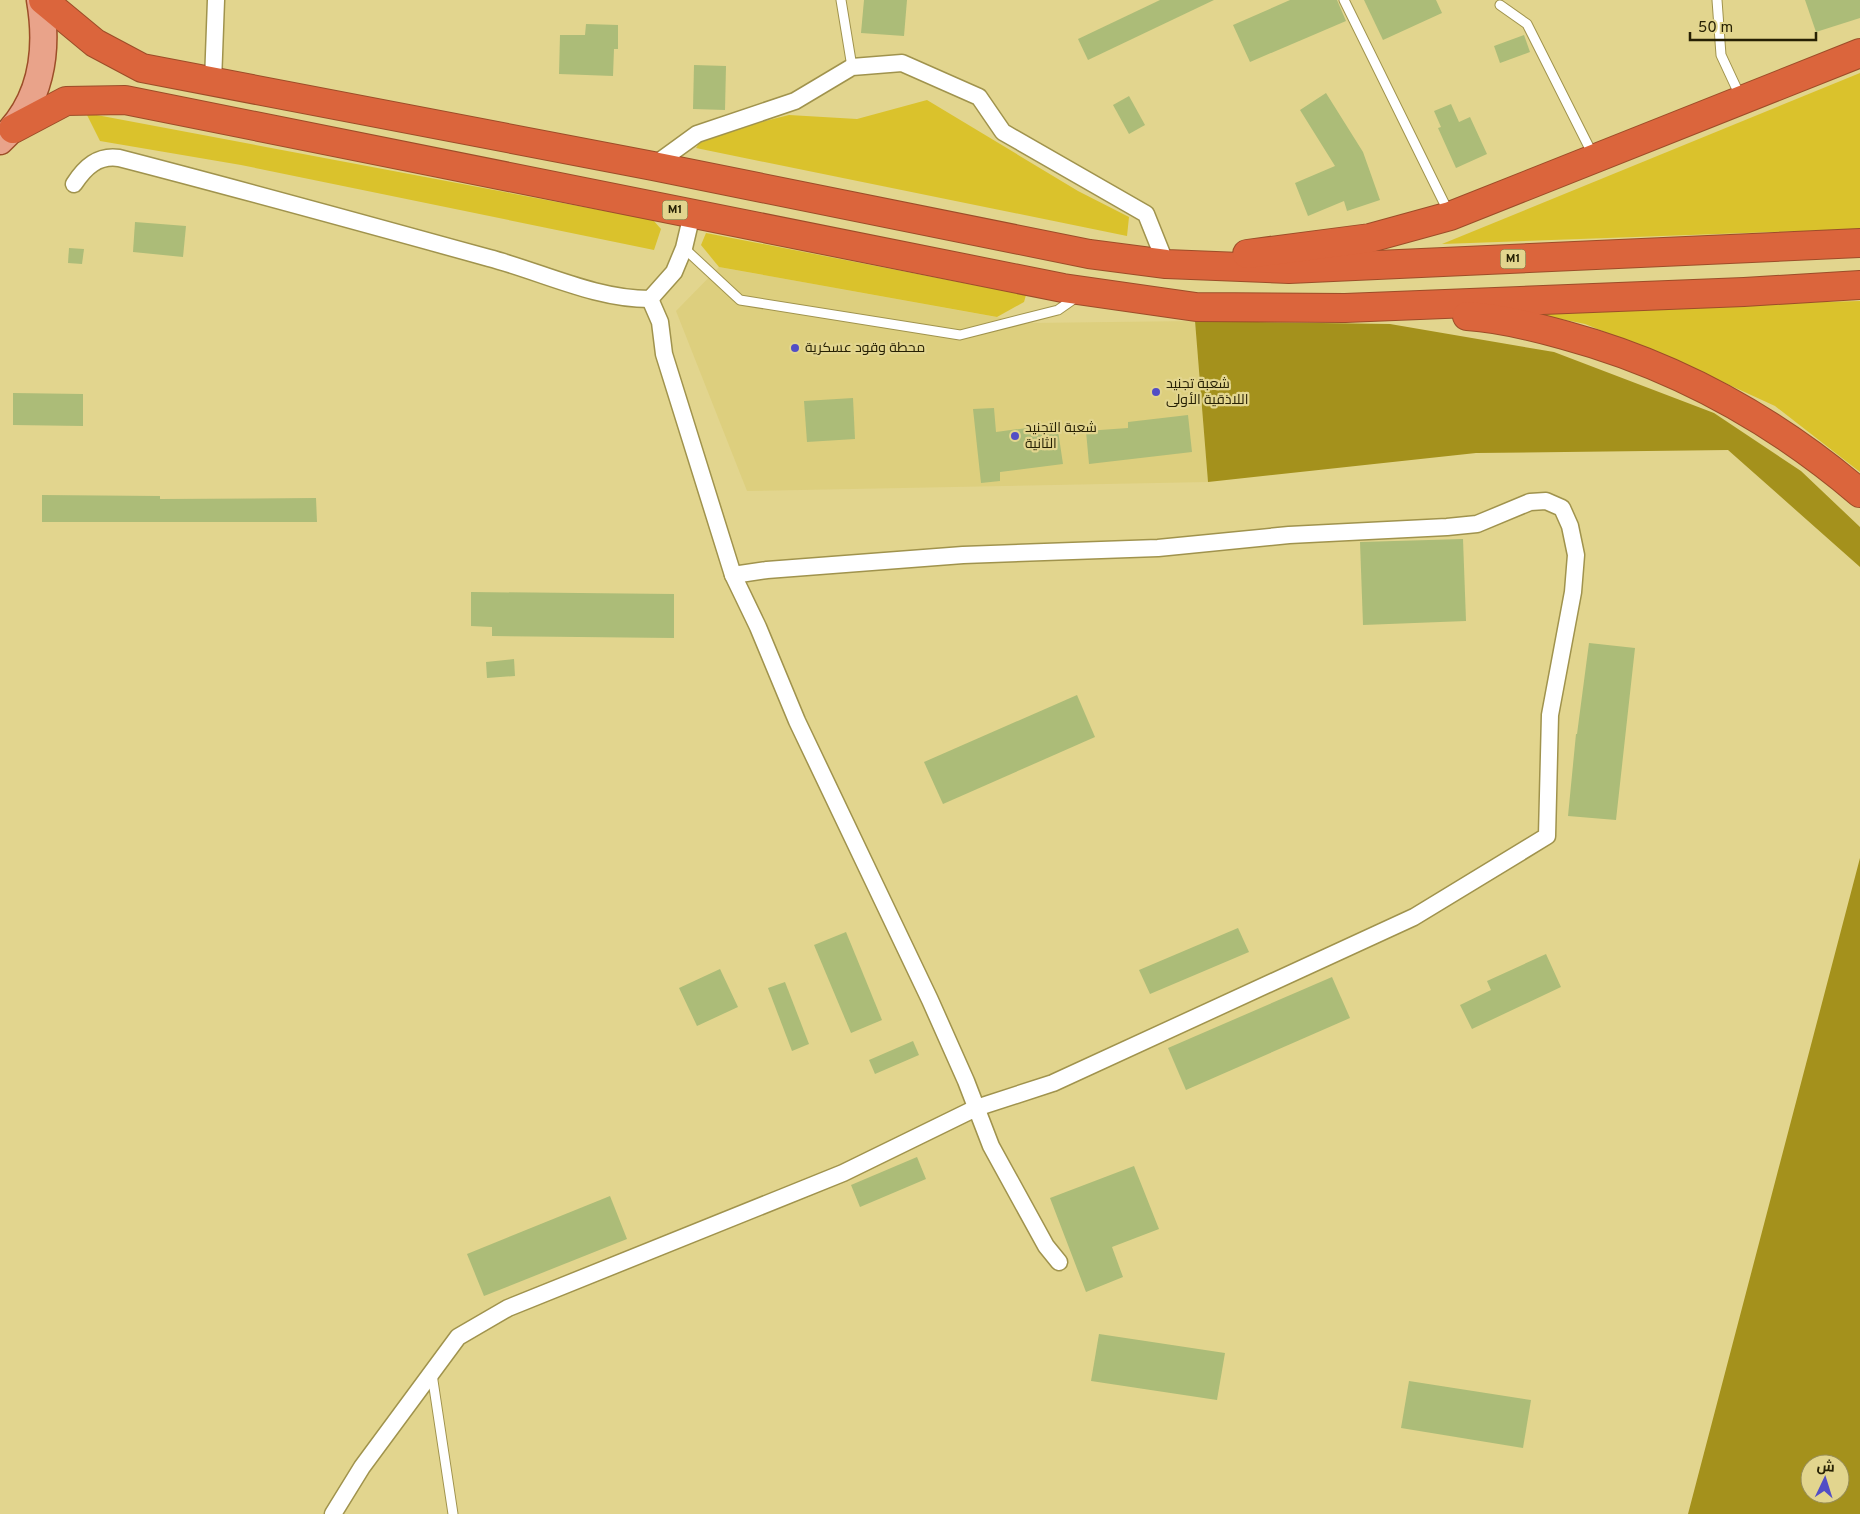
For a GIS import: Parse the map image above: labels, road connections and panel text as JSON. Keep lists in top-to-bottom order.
{
  "streets": {
    "highway": ["M1"]
  },
  "places": ["محطة وقود عسكرية", "شعبة تجنيد اللاذقية الأولى", "شعبة التجنيد الثانية"],
  "scale_bar": "50 m",
  "north": "top"
}
